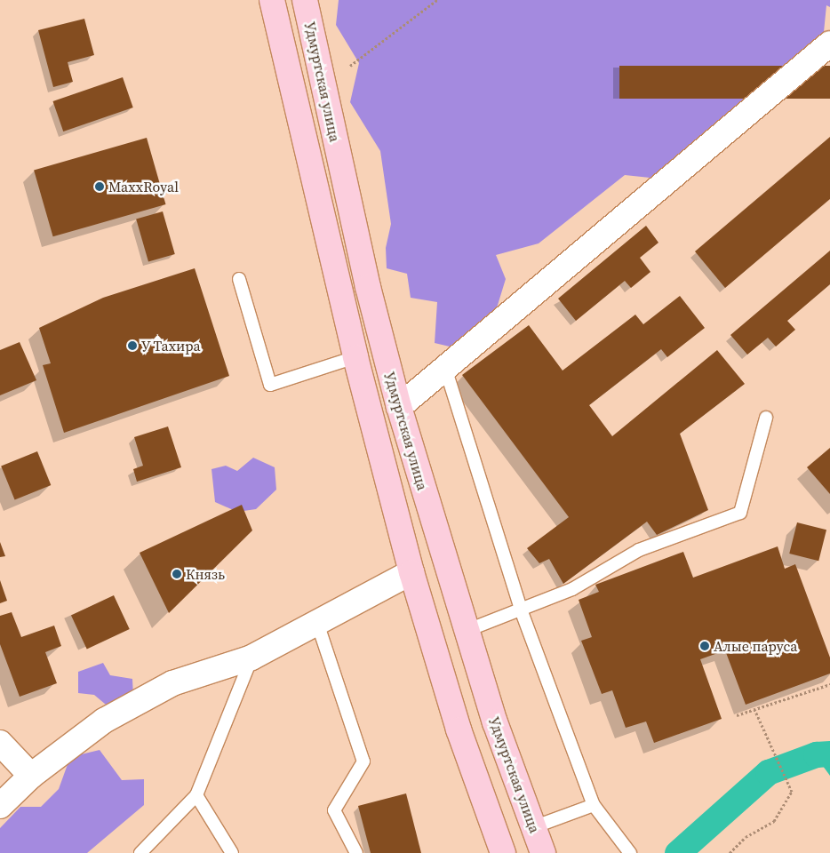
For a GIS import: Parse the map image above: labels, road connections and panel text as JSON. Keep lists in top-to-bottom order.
{
  "streets": {
    "main road": ["Удмуртская улица"]
  },
  "places": [
    "MaxxRoyal",
    "У Тахира",
    "Князь",
    "Алые паруса"
  ]
}
